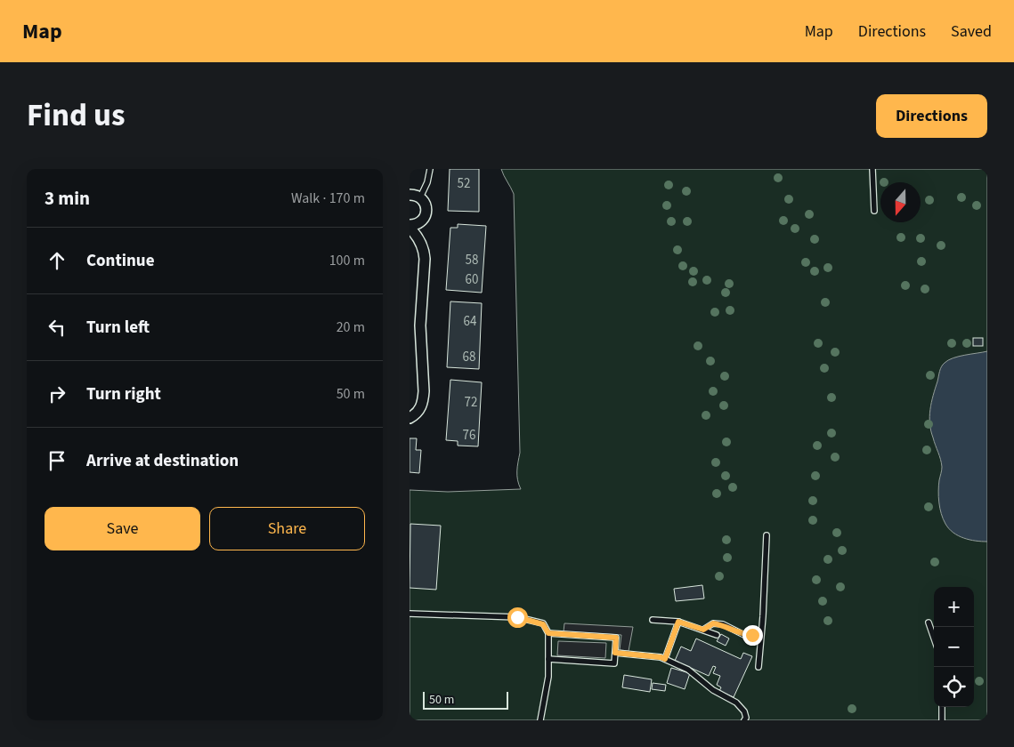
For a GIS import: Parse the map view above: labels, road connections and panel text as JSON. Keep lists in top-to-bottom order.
{
  "house_numbers": [
    "52",
    "58",
    "60",
    "64",
    "68",
    "72",
    "76"
  ],
  "scale_bar": "50 m",
  "north": "bottom",
  "page": {
    "header": "Map",
    "nav": ["Map", "Directions", "Saved"],
    "title": "Find us",
    "buttons": [
      "Directions",
      ["Save", "Share"]
    ],
    "heading": ["3 min", "Walk · 170 m"],
    "list": [
      ["Continue", "100 m"],
      ["Turn left", "20 m"],
      ["Turn right", "50 m"],
      "Arrive at destination"
    ],
    "map_buttons": ["+", "−"],
    "scale": "50 m"
  }
}
